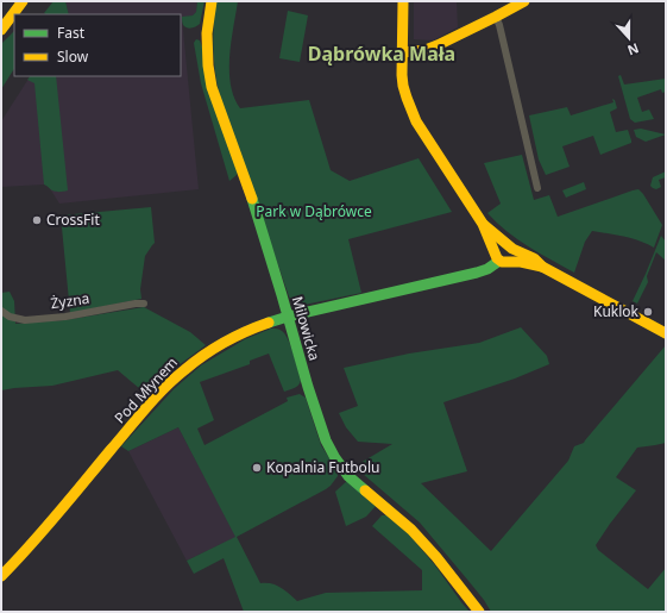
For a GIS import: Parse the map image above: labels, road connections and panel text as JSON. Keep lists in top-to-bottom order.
{
  "streets": {
    "street": ["Żyzna", "Milowicka", "Pod Młynem"]
  },
  "crossings": [
    ["Milowicka", "Pod Młynem"]
  ],
  "districts": ["Dąbrówka Mała"],
  "parks": ["Park w Dąbrówce"],
  "places": ["CrossFit", "Kuklok", "Kopalnia Futbolu"],
  "legend": ["Fast", "Slow"],
  "north": "bottom"
}
